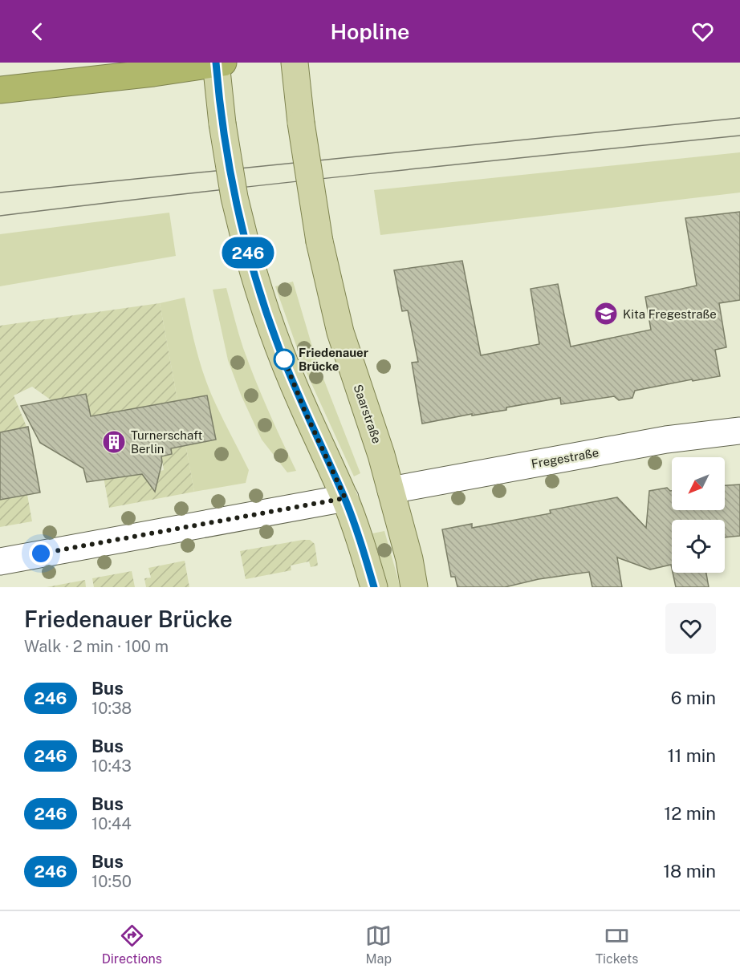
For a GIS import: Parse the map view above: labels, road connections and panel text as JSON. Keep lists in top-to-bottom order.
{
  "streets": {
    "main road": ["Saarstraße"],
    "street": ["Fregestraße"]
  },
  "crossings": [
    ["Saarstraße", "Fregestraße"]
  ],
  "places": {
    "school or university": ["Kita Fregestraße"],
    "other": ["Friedenauer Brücke"],
    "building": ["Turnerschaft Berlin"]
  },
  "lines": ["bus line 246"],
  "north": "bottom left",
  "page": {
    "header": "Hopline",
    "on_map": "246",
    "heading": ["Friedenauer Brücke", "Walk · 2 min · 100 m"],
    "list": [
      {
        "mark": "246",
        "name": "Bus",
        "note": "10:38",
        "value": "6 min"
      },
      {
        "mark": "246",
        "name": "Bus",
        "note": "10:43",
        "value": "11 min"
      },
      {
        "mark": "246",
        "name": "Bus",
        "note": "10:44",
        "value": "12 min"
      },
      {
        "mark": "246",
        "name": "Bus",
        "note": "10:50",
        "value": "18 min"
      }
    ],
    "tabs": ["Directions", "Map", "Tickets"]
  }
}
